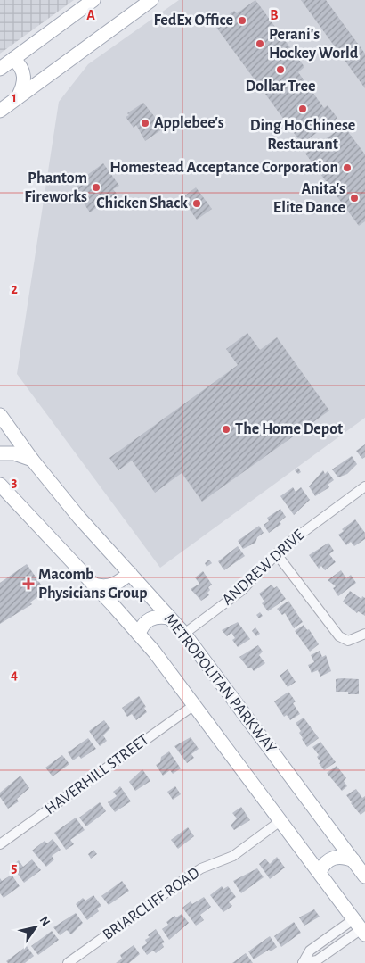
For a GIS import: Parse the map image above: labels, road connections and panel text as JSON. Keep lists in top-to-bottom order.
{
  "streets": {
    "main road": ["METROPOLITAN PARKWAY"],
    "street": ["ANDREW DRIVE", "HAVERHILL STREET", "BRIARCLIFF ROAD"]
  },
  "crossings": [
    ["ANDREW DRIVE", "METROPOLITAN PARKWAY"],
    ["METROPOLITAN PARKWAY", "HAVERHILL STREET"],
    ["METROPOLITAN PARKWAY", "BRIARCLIFF ROAD"]
  ],
  "places": {
    "other": [
      "FedEx Office",
      "Perani's Hockey World",
      "Dollar Tree",
      "Ding Ho Chinese Restaurant",
      "Applebee's",
      "Homestead Acceptance Corporation",
      "Phantom Fireworks",
      "Anita's Elite Dance",
      "Chicken Shack",
      "The Home Depot"
    ],
    "health": ["Macomb Physicians Group"]
  },
  "north": "top right",
  "grid": {
    "columns": ["A", "B"],
    "rows": [
      "1",
      "2",
      "3",
      "4",
      "5"
    ]
  }
}
